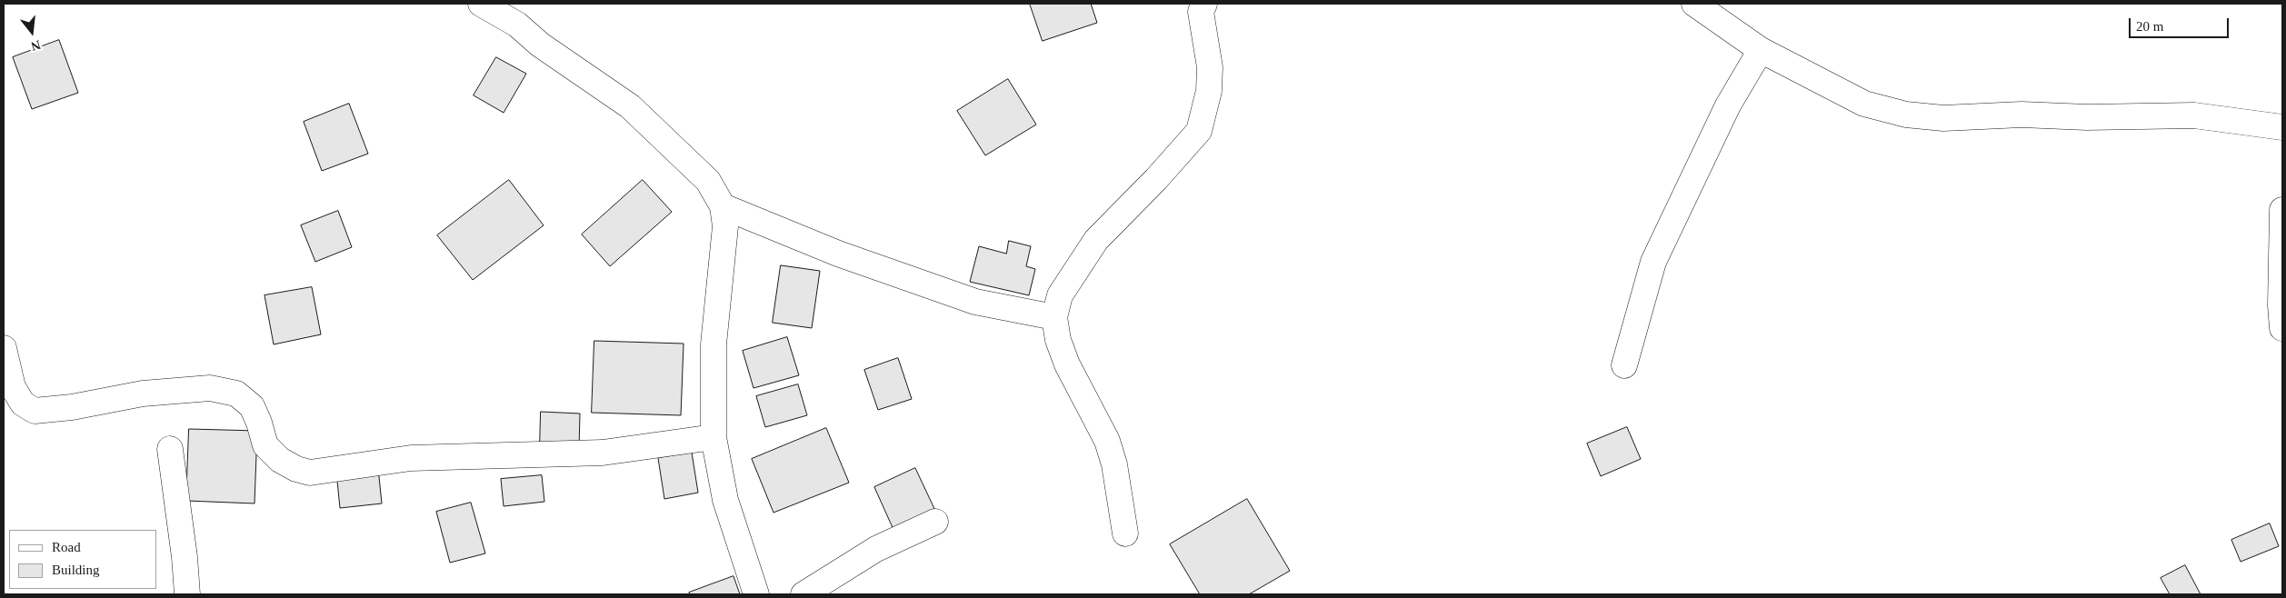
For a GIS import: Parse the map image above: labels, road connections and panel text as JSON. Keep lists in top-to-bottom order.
{
  "legend": ["Road", "Building"],
  "scale_bar": "20 m",
  "north": "bottom"
}
